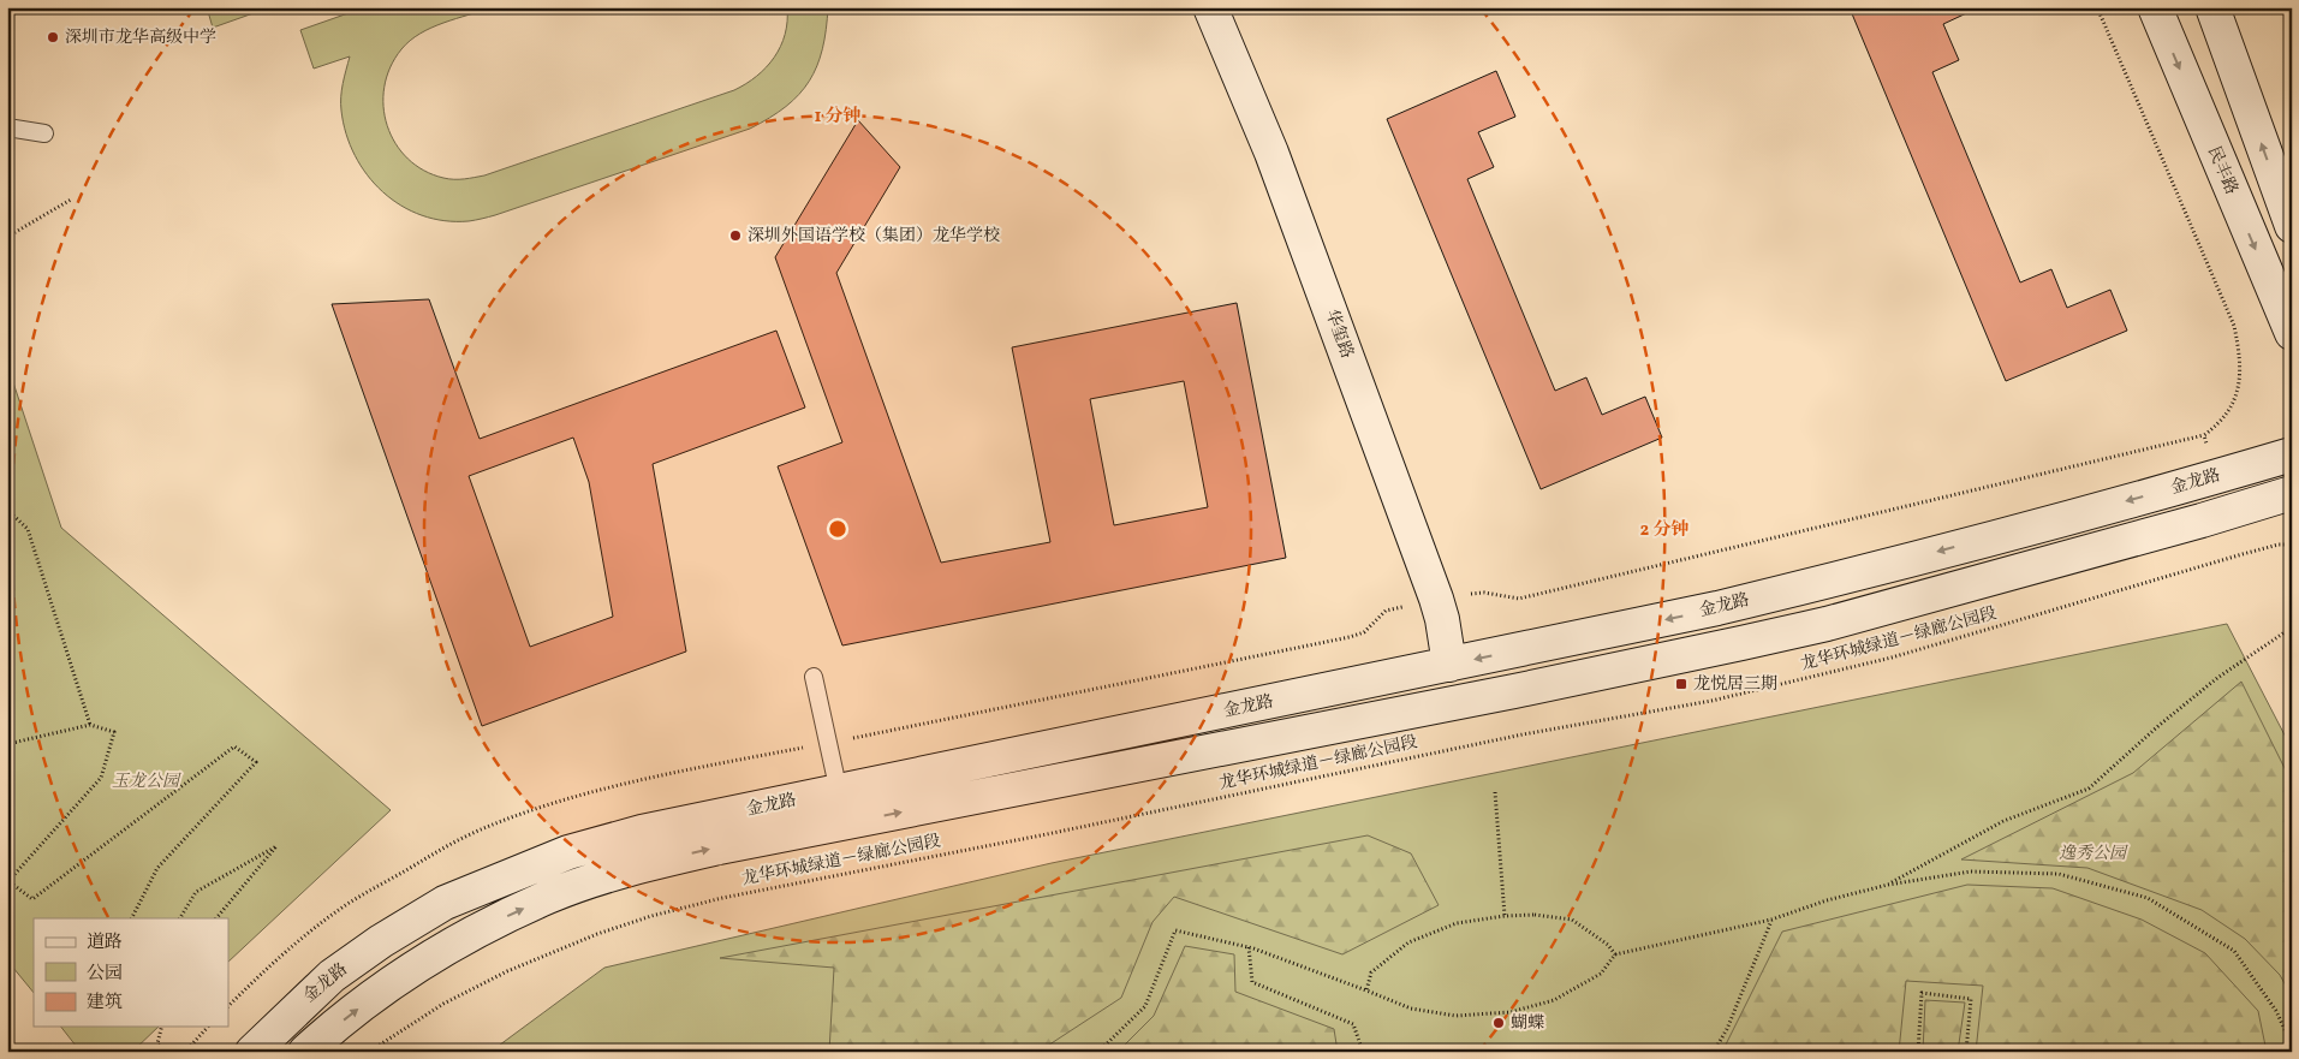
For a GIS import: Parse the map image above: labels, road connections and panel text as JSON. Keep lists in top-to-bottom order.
{
  "streets": {
    "main road": ["民丰路", "华玺路", "金龙路"],
    "path": ["龙华环城绿道－绿廊公园段"]
  },
  "crossings": [
    ["华玺路", "金龙路"]
  ],
  "parks": ["玉龙公园", "逸秀公园"],
  "places": {
    "other": ["深圳市龙华高级中学", "深圳外国语学校（集团）龙华学校", "蝴蝶"],
    "transit": ["龙悦居三期"]
  },
  "legend": ["道路", "公园", "建筑"],
  "rings": ["1 分钟", "2 分钟"]
}
